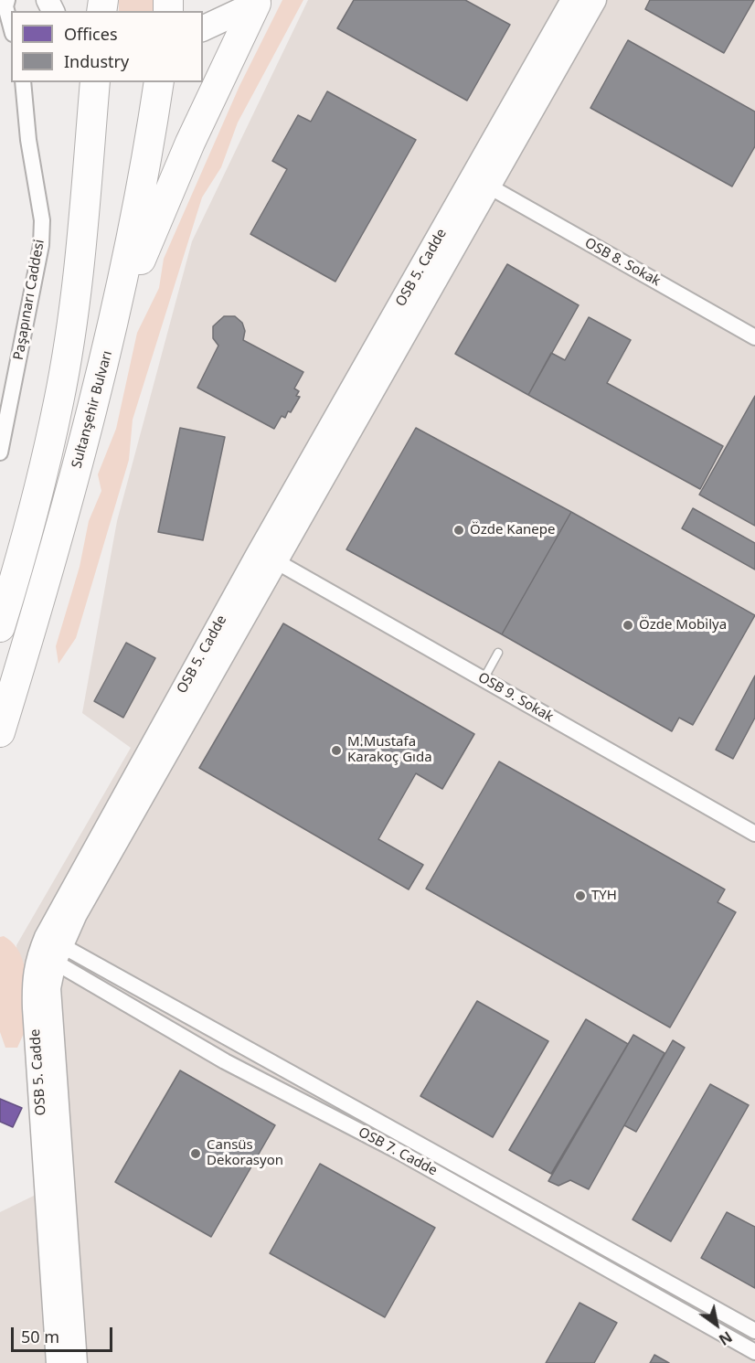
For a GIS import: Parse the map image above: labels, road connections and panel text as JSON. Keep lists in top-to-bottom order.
{
  "streets": {
    "highway": ["Sultanşehir Bulvarı"],
    "street": [
      "OSB 8. Sokak",
      "OSB 5. Cadde",
      "Paşapınarı Caddesi",
      "OSB 9. Sokak",
      "OSB 7. Cadde"
    ]
  },
  "crossings": [
    ["OSB 5. Cadde", "OSB 7. Cadde"]
  ],
  "places": [
    "Özde Kanepe",
    "Özde Mobilya",
    "M.Mustafa Karakoç Gıda",
    "TYH",
    "Cansüs Dekorasyon"
  ],
  "legend": ["Offices", "Industry"],
  "scale_bar": "50 m",
  "north": "bottom right"
}
